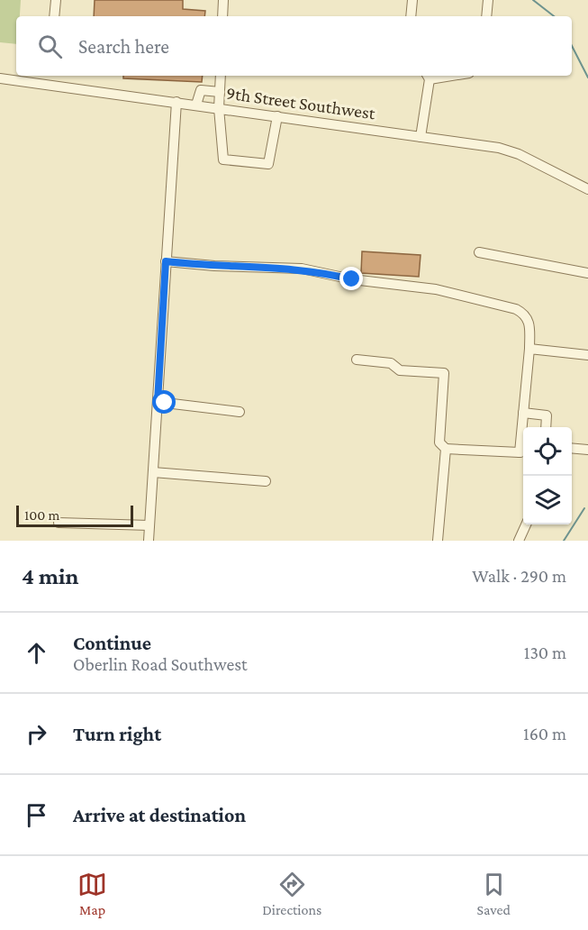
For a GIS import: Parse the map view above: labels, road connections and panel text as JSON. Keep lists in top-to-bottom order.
{
  "streets": {
    "street": ["9th Street Southwest"]
  },
  "scale_bar": "100 m",
  "page": {
    "search": "Search here",
    "scale": "100 m",
    "heading": ["4 min", "Walk · 290 m"],
    "list": [
      ["Continue", "Oberlin Road Southwest", "130 m"],
      ["Turn right", "160 m"],
      "Arrive at destination"
    ],
    "nav": ["Map", "Directions", "Saved"]
  }
}
